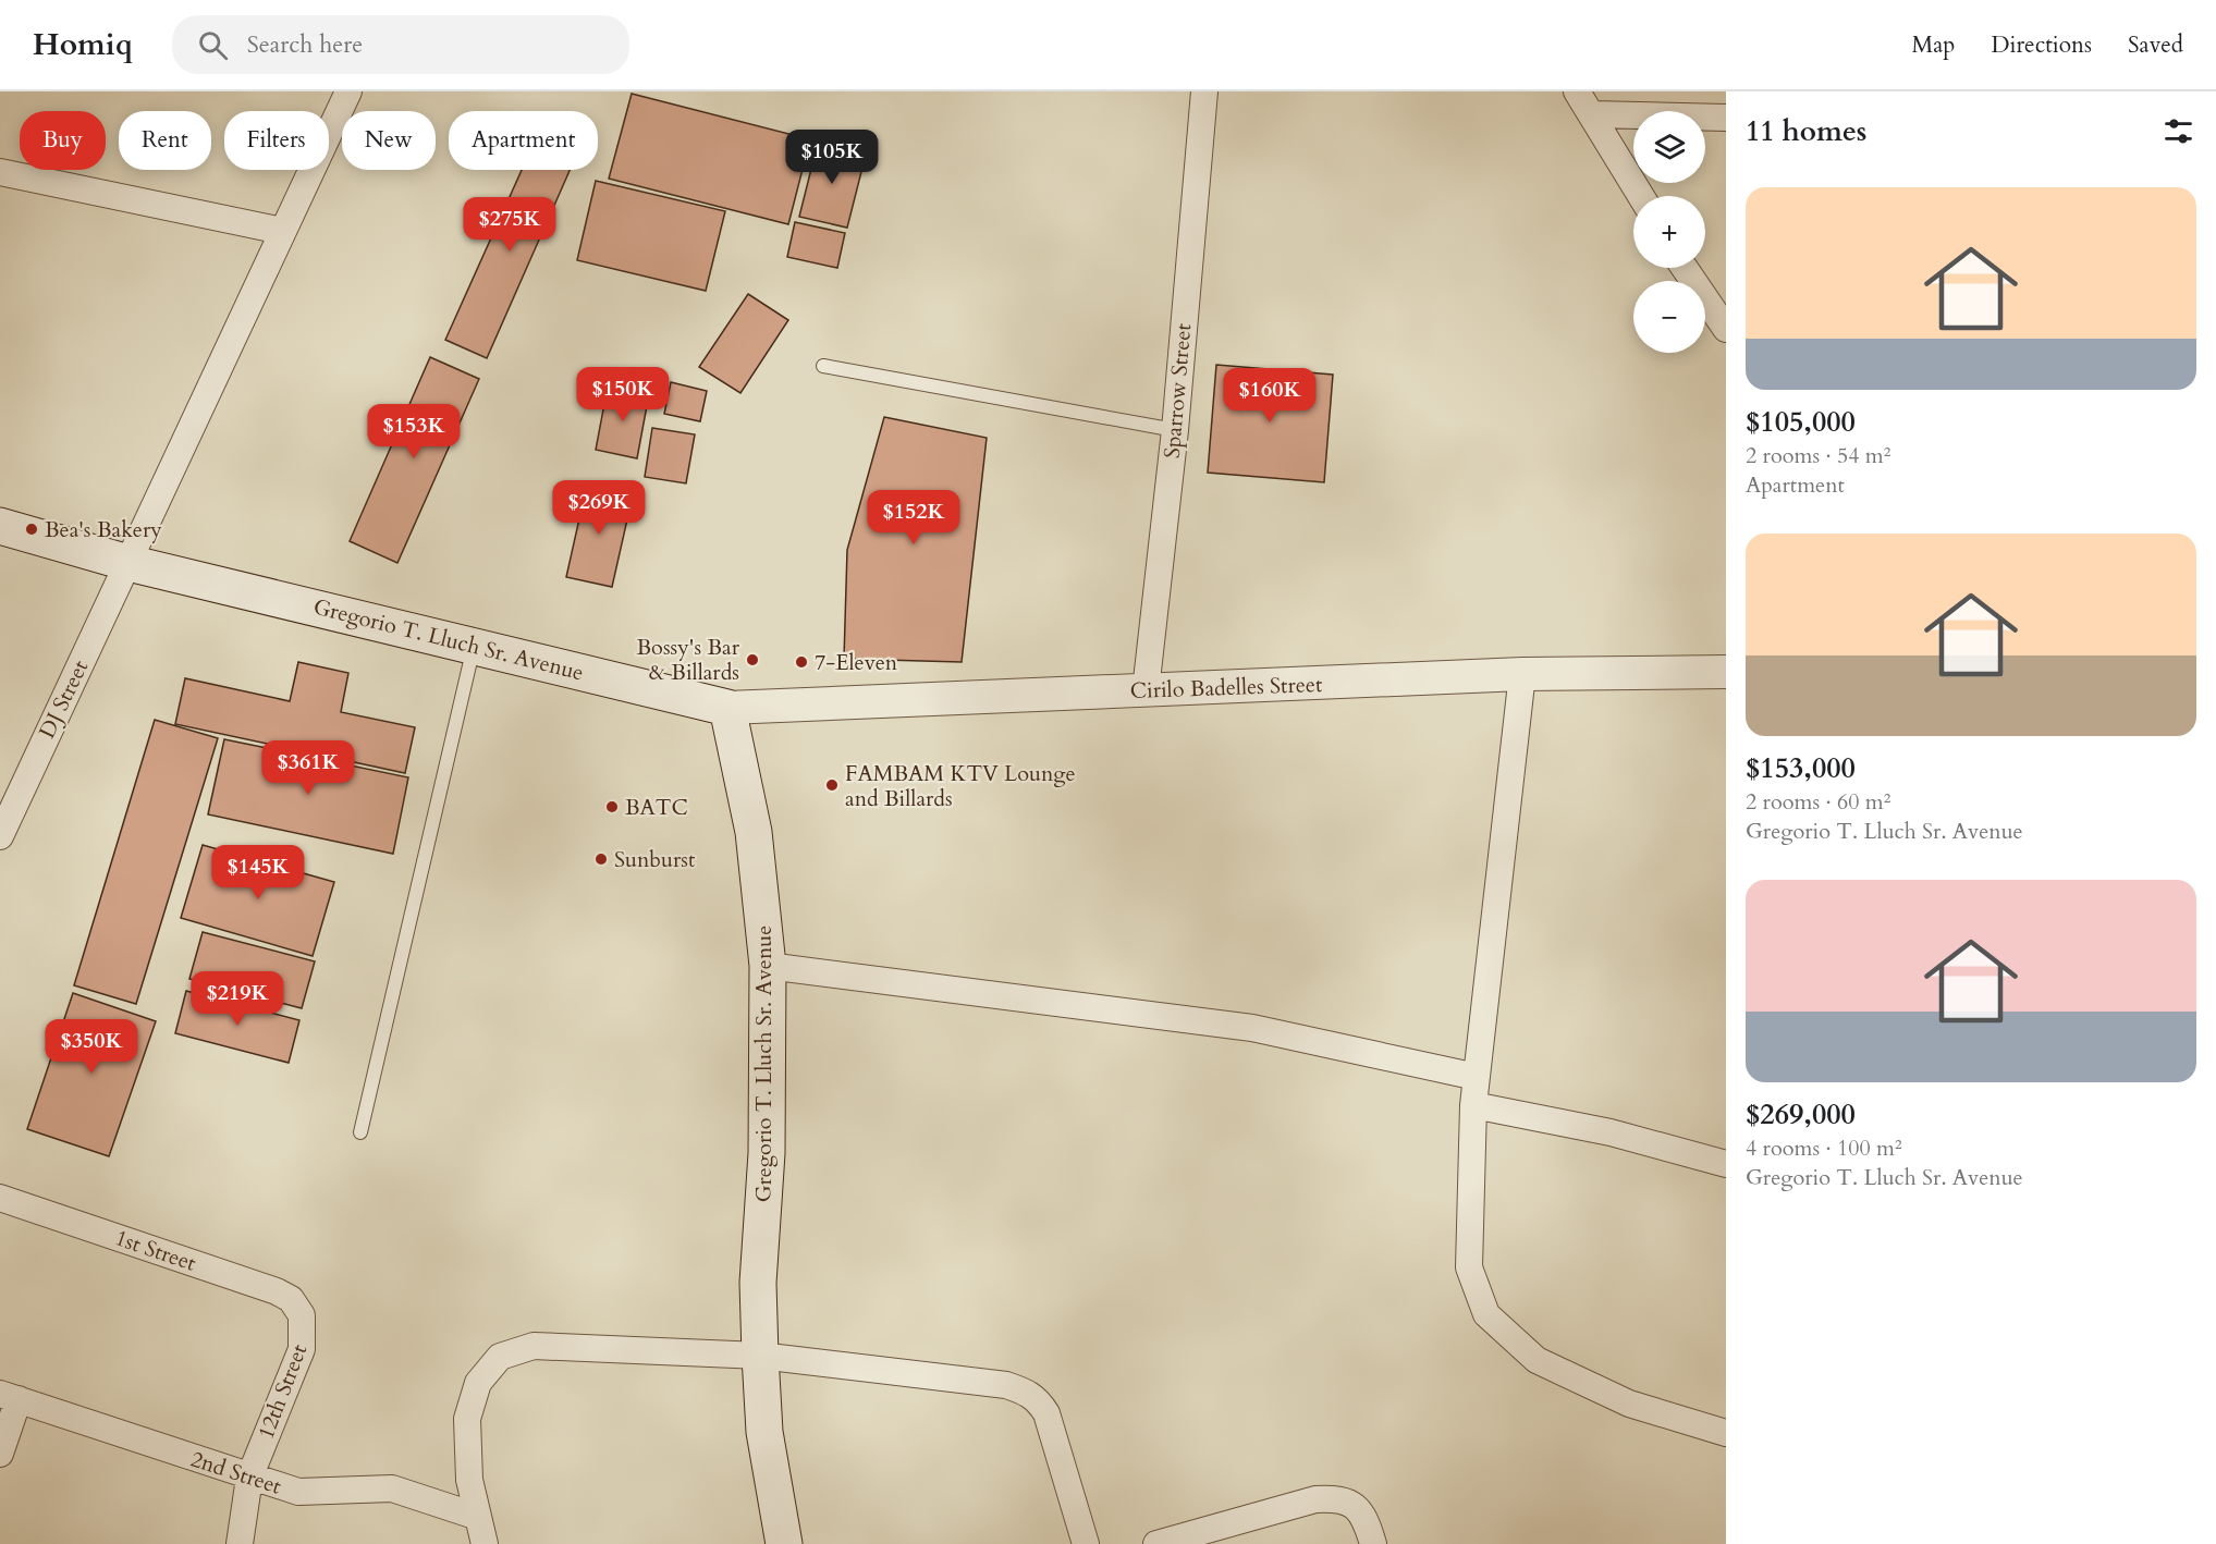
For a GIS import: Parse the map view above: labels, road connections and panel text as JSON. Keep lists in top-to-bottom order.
{
  "streets": {
    "main road": ["Gregorio T. Lluch Sr. Avenue"],
    "street": [
      "Sparrow Street",
      "Cirilo Badelles Street",
      "DJ Street",
      "1st Street",
      "12th Street",
      "2nd Street"
    ]
  },
  "crossings": [
    ["Sparrow Street", "Cirilo Badelles Street"],
    ["Gregorio T. Lluch Sr. Avenue", "Cirilo Badelles Street"],
    ["Gregorio T. Lluch Sr. Avenue", "DJ Street"],
    ["1st Street", "12th Street"],
    ["12th Street", "2nd Street"]
  ],
  "places": [
    "Bea's Bakery",
    "Bossy's Bar & Billards",
    "7-Eleven",
    "FAMBAM KTV Lounge and Billards",
    "BATC",
    "Sunburst"
  ],
  "page": {
    "header": "Homiq",
    "search": "Search here",
    "nav": ["Map", "Directions", "Saved"],
    "heading": "11 homes",
    "map_buttons": ["+", "−"],
    "chip": [
      "Buy",
      "Rent",
      "Filters",
      "New",
      "Apartment"
    ],
    "price": [
      "$105K",
      "$275K",
      "$150K",
      "$160K",
      "$153K",
      "$269K",
      "$152K",
      "$361K",
      "$145K",
      "$219K",
      "$350K"
    ],
    "list": [
      {
        "name": "$105,000",
        "note": "2 rooms · 54 m² · Apartment"
      },
      {
        "name": "$153,000",
        "note": "2 rooms · 60 m² · Gregorio T. Lluch Sr. Avenue"
      },
      {
        "name": "$269,000",
        "note": "4 rooms · 100 m² · Gregorio T. Lluch Sr. Avenue"
      }
    ]
  }
}
